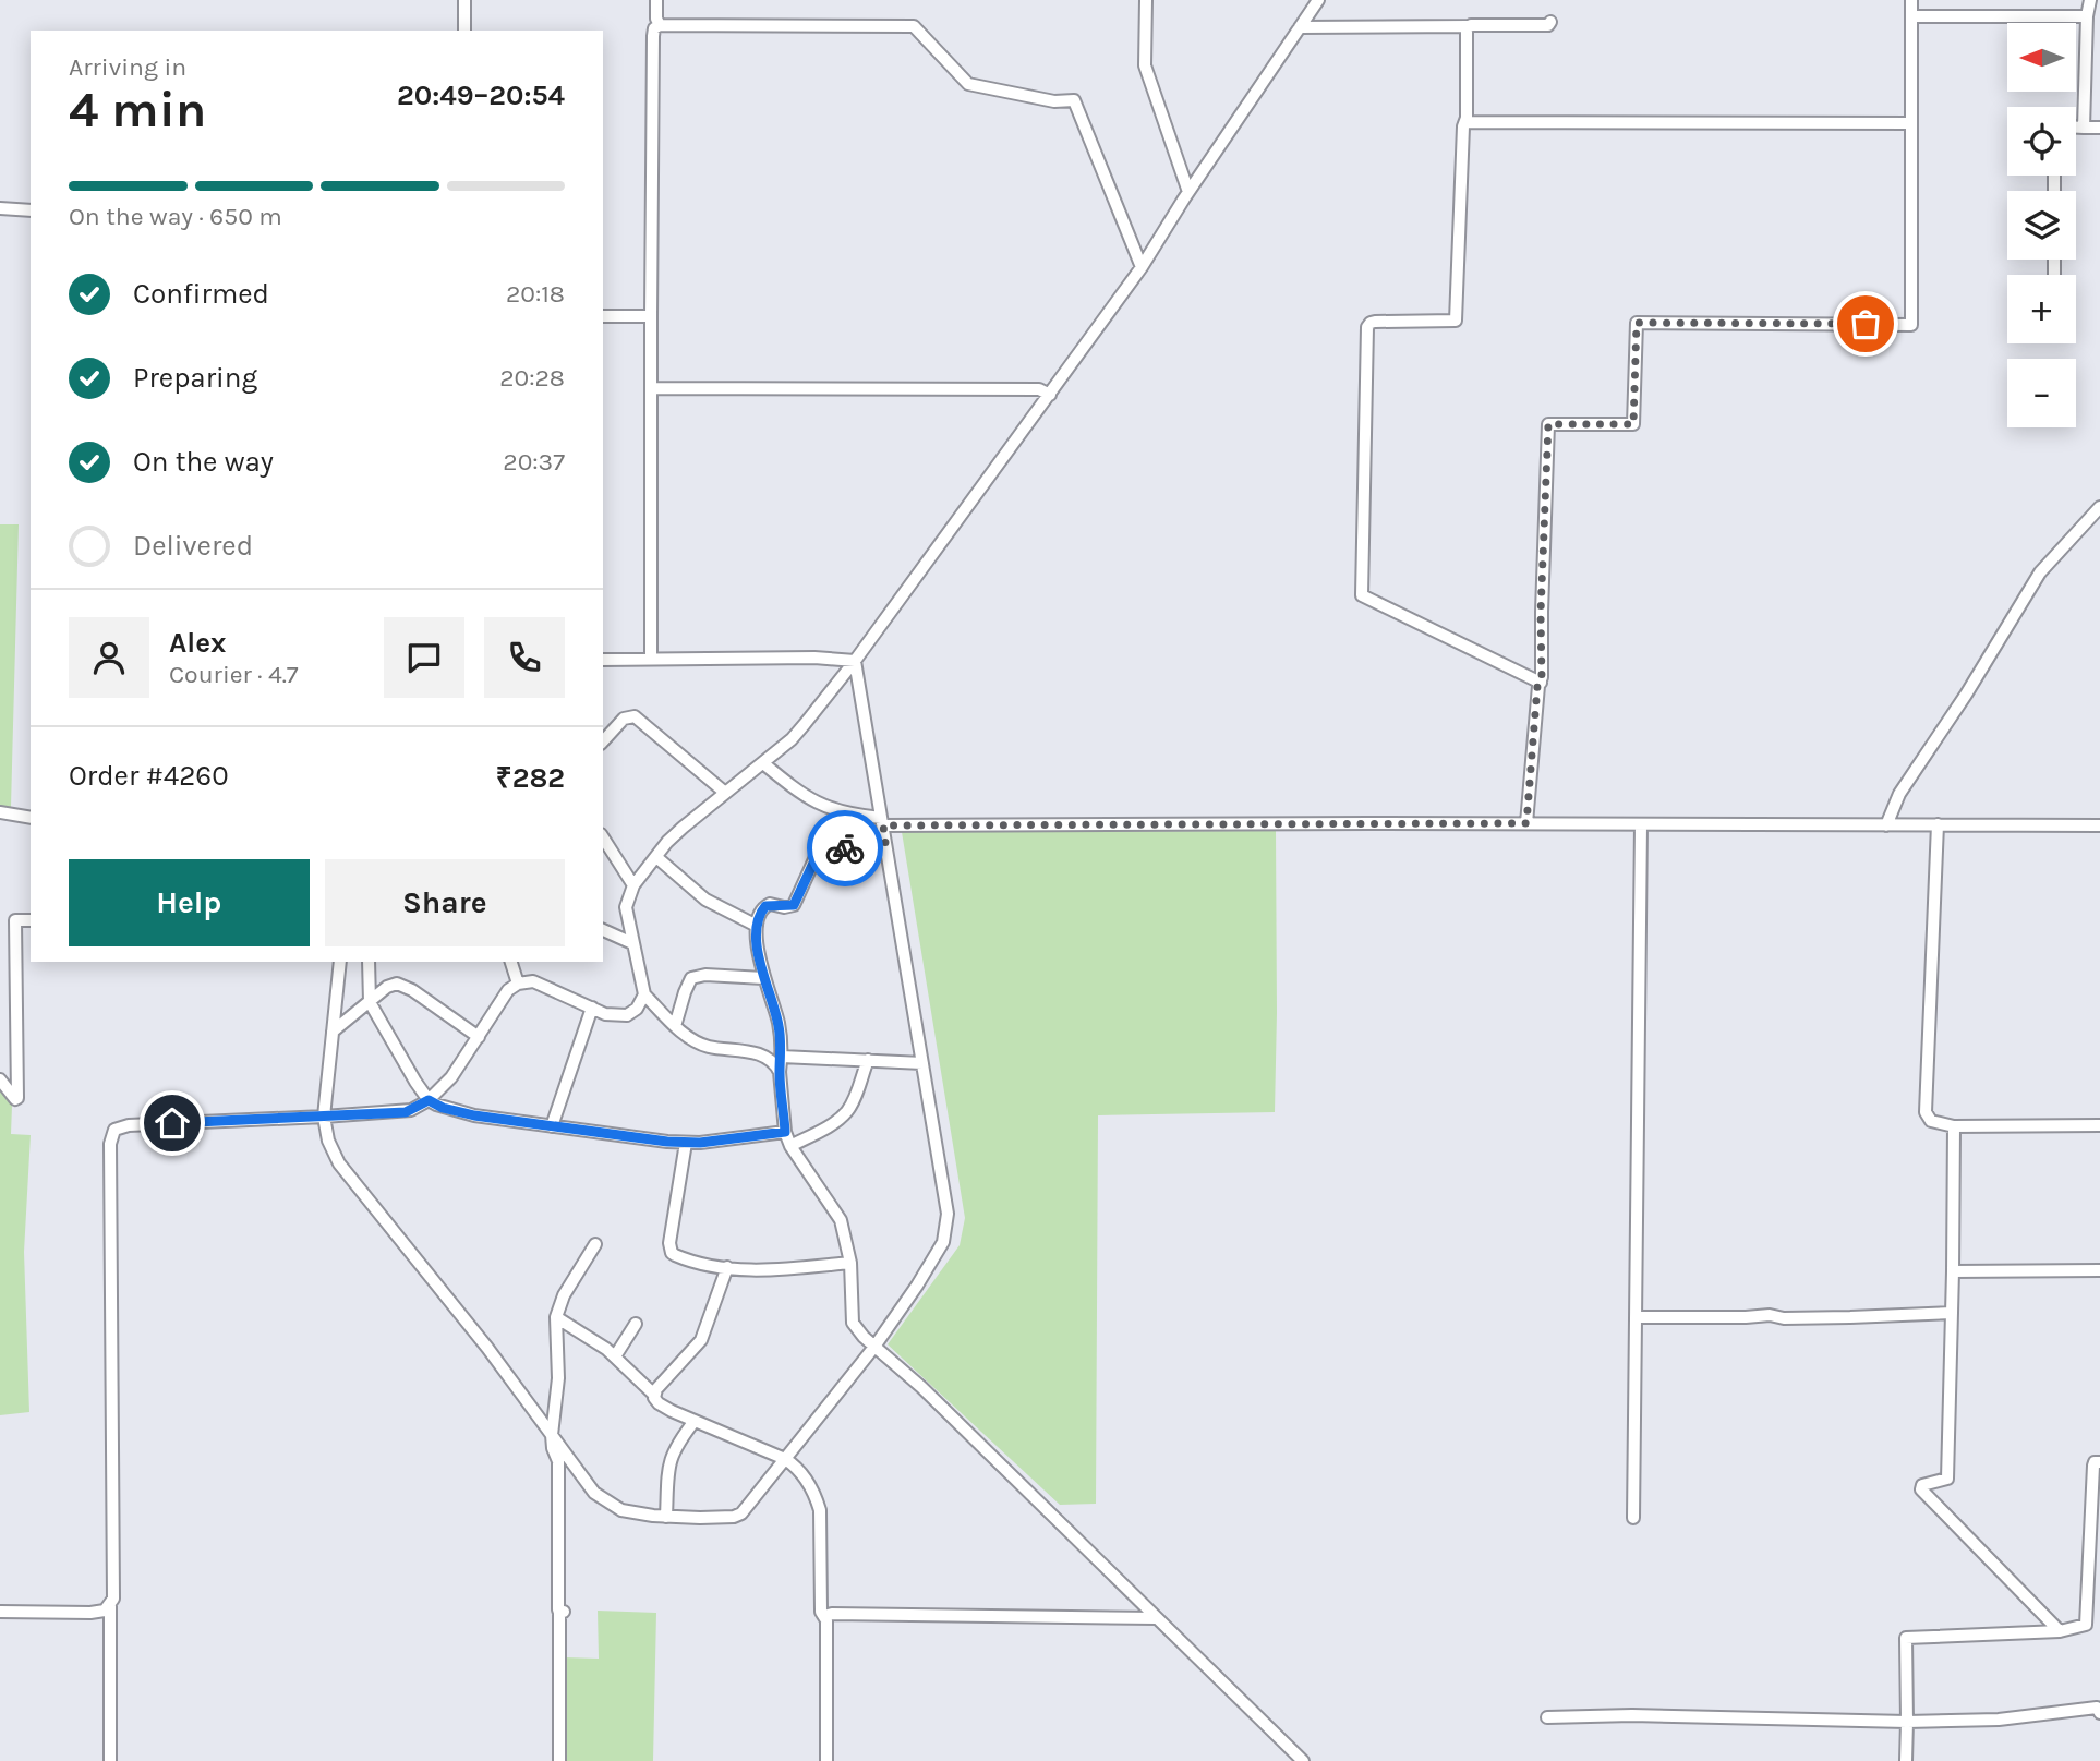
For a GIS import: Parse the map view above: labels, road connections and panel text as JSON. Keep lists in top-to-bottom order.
{
  "north": "left",
  "page": {
    "map_buttons": ["+", "−"],
    "heading": ["4 min", "Arriving in", "20:49–20:54"],
    "panel": [
      "Alex",
      "Courier · 4.7",
      "Order #4260",
      "₹282"
    ],
    "bar": "On the way · 650 m",
    "list": [
      ["Confirmed", "20:18"],
      ["Preparing", "20:28"],
      ["On the way", "20:37"],
      "Delivered"
    ],
    "buttons": ["Help", "Share"]
  }
}
